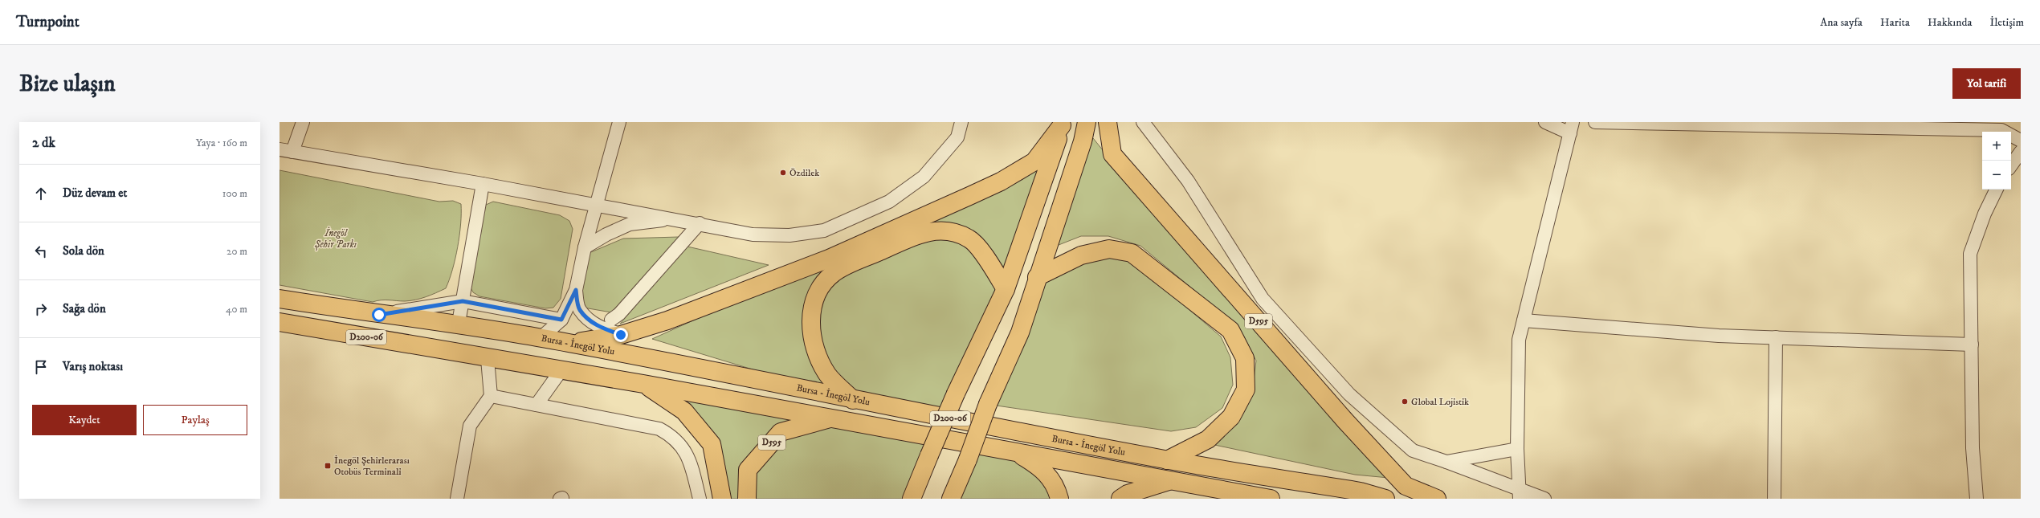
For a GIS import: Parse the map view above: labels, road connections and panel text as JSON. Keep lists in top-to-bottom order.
{
  "streets": {
    "highway": ["D595", "D200-06", "Bursa - İnegöl Yolu"]
  },
  "crossings": [
    ["D595", "Bursa - İnegöl Yolu"]
  ],
  "parks": ["İnegöl Şehir Parkı"],
  "places": {
    "other": ["Özdilek", "Global Lojistik"],
    "transit": ["İnegöl Şehirlerarası Otobüs Terminali"]
  },
  "page": {
    "header": "Turnpoint",
    "nav": [
      "Ana sayfa",
      "Harita",
      "Hakkında",
      "İletişim"
    ],
    "buttons": [
      "Yol tarifi",
      ["Kaydet", "Paylaş"]
    ],
    "title": "Bize ulaşın",
    "heading": ["2 dk", "Yaya · 160 m"],
    "map_buttons": ["+", "−"],
    "list": [
      ["Düz devam et", "100 m"],
      ["Sola dön", "20 m"],
      ["Sağa dön", "40 m"],
      "Varış noktası"
    ]
  }
}
